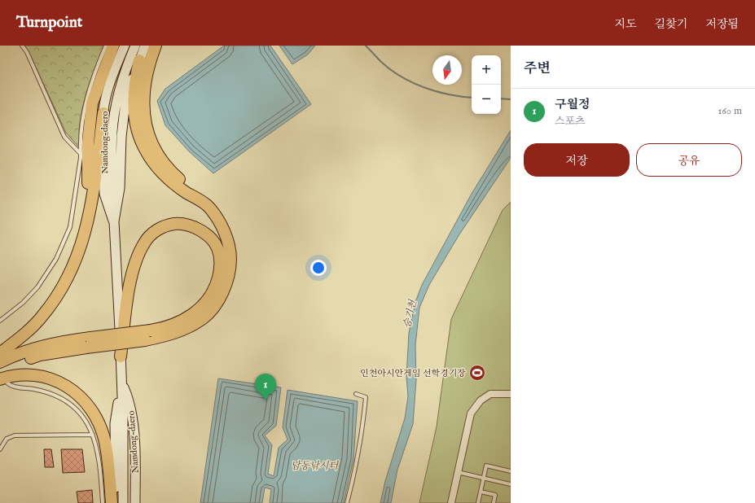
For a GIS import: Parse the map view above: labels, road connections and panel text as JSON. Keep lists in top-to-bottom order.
{
  "streets": {
    "main road": ["Namdong-daero"]
  },
  "water": ["승기천", "남동낚시터"],
  "places": {
    "sports": ["인천아시안게임 선학경기장"]
  },
  "north": "bottom",
  "page": {
    "header": "Turnpoint",
    "nav": ["지도", "길찾기", "저장됨"],
    "heading": "주변",
    "map_buttons": ["+", "−"],
    "list": [
      {
        "mark": "1",
        "name": "구월정",
        "note": "스포츠",
        "value": "160 m"
      }
    ],
    "buttons": ["저장", "공유"],
    "pins": "1"
  }
}
